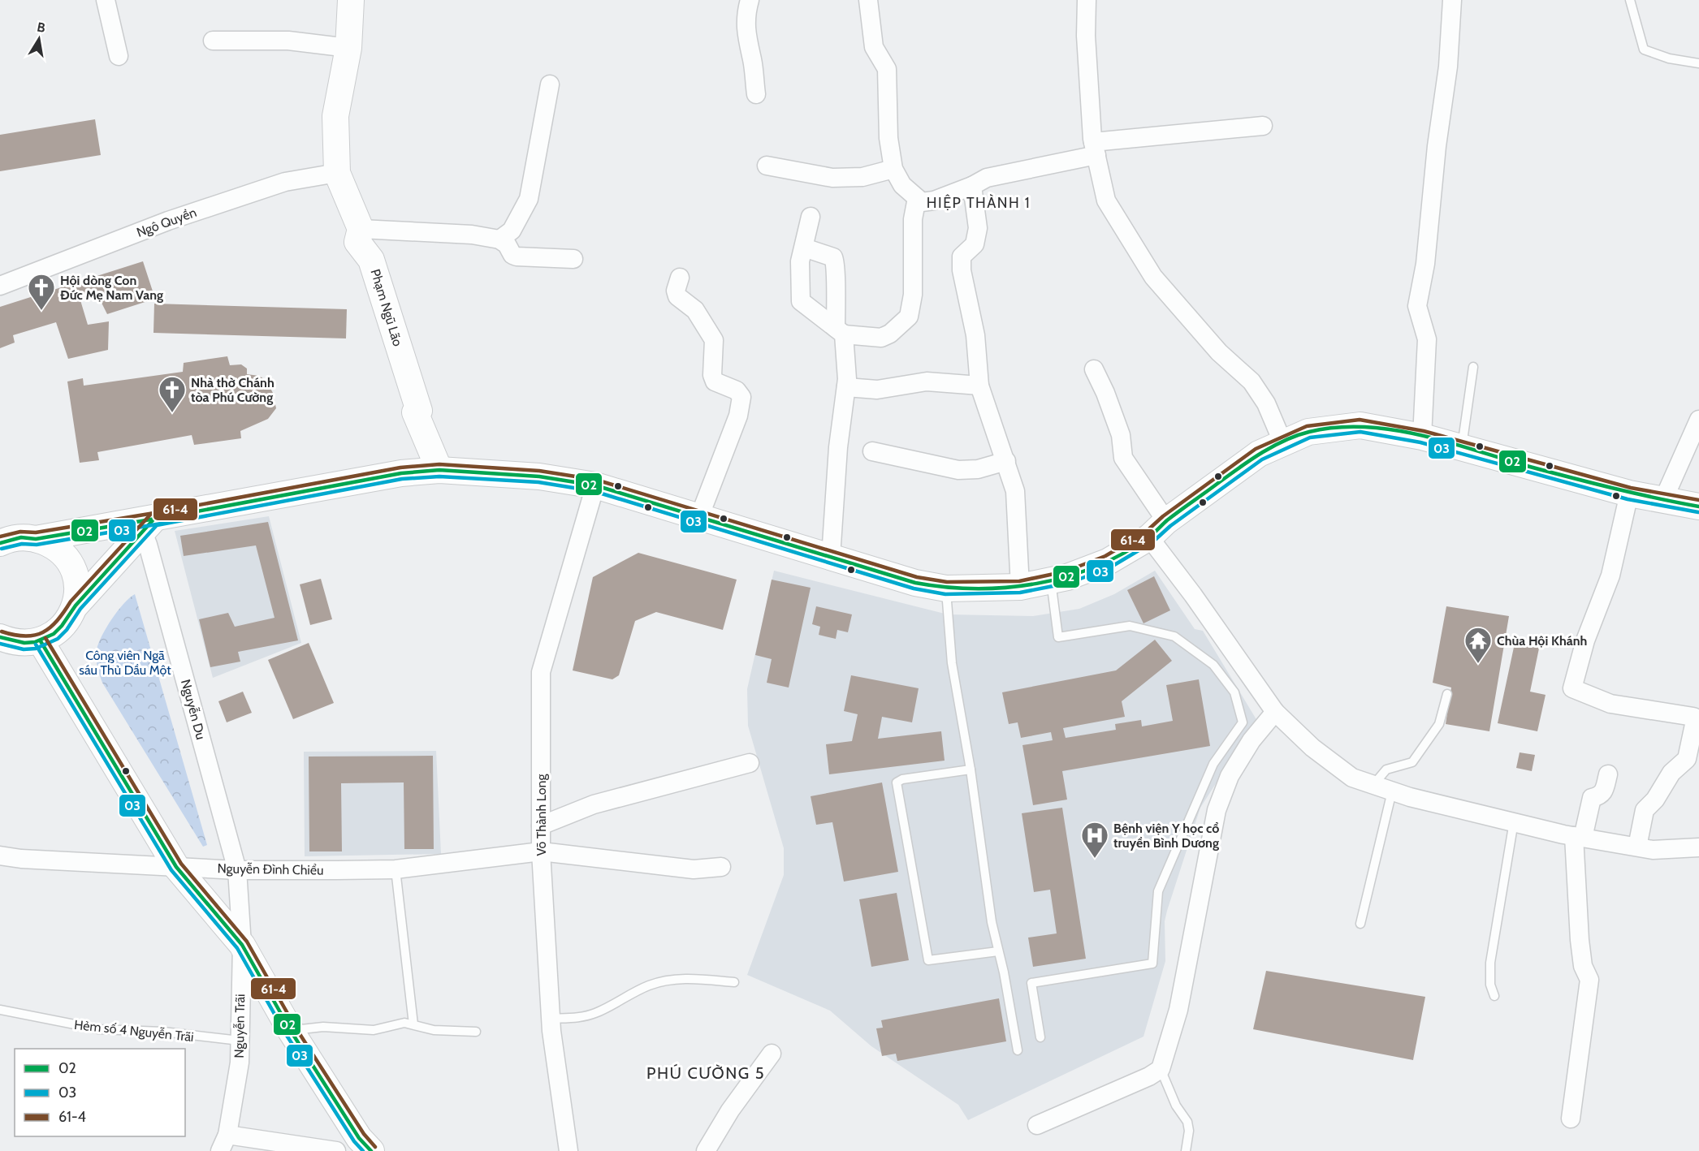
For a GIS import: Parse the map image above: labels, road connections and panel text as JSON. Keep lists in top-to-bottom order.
{
  "streets": {
    "main road": ["Phạm Ngũ Lão"],
    "street": [
      "Ngô Quyền",
      "Nguyễn Du",
      "Võ Thành Long",
      "Nguyễn Đình Chiểu",
      "Nguyễn Trãi"
    ],
    "lane": ["Hẻm số 4 Nguyễn Trãi"]
  },
  "crossings": [
    ["Ngô Quyền", "Phạm Ngũ Lão"],
    ["Nguyễn Du", "Nguyễn Đình Chiểu"],
    ["Nguyễn Du", "Nguyễn Trãi"],
    ["Võ Thành Long", "Nguyễn Đình Chiểu"],
    ["Nguyễn Đình Chiểu", "Nguyễn Trãi"],
    ["Nguyễn Trãi", "Hẻm số 4 Nguyễn Trãi"]
  ],
  "districts": ["HIỆP THÀNH 1", "PHÚ CƯỜNG 5"],
  "parks": ["Công viên Ngã sáu Thủ Dầu Một"],
  "places": {
    "church": ["Hội dòng Con Đức Mẹ Nam Vang", "Nhà thờ Chánh tòa Phú Cường"],
    "temple": ["Chùa Hội Khánh"],
    "hospital": ["Bệnh viện Y học cổ truyền Bình Dương"]
  },
  "lines": ["transit line 61-4", "transit line 02", "transit line 03"],
  "legend": ["02", "03", "61-4"],
  "north": "top"
}
